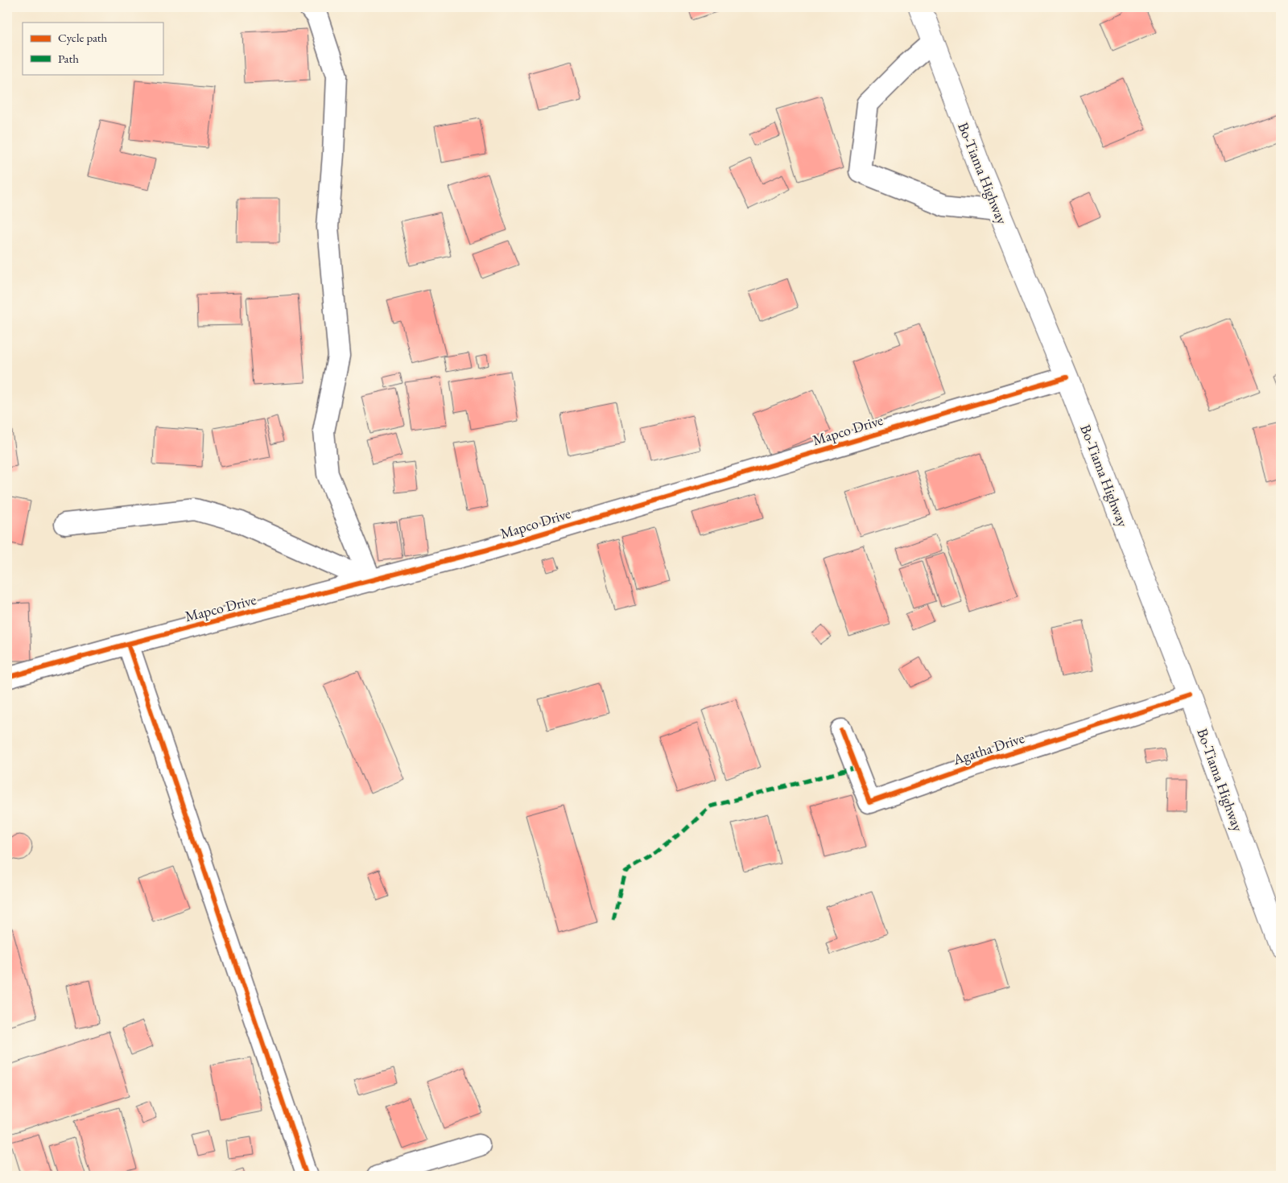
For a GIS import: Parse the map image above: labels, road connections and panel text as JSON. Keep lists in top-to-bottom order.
{
  "streets": {
    "highway": ["Bo-Tiama Highway"],
    "street": ["Mapco Drive", "Agatha Drive"]
  },
  "crossings": [
    ["Bo-Tiama Highway", "Mapco Drive"],
    ["Bo-Tiama Highway", "Agatha Drive"]
  ],
  "legend": ["Cycle path", "Path"]
}
